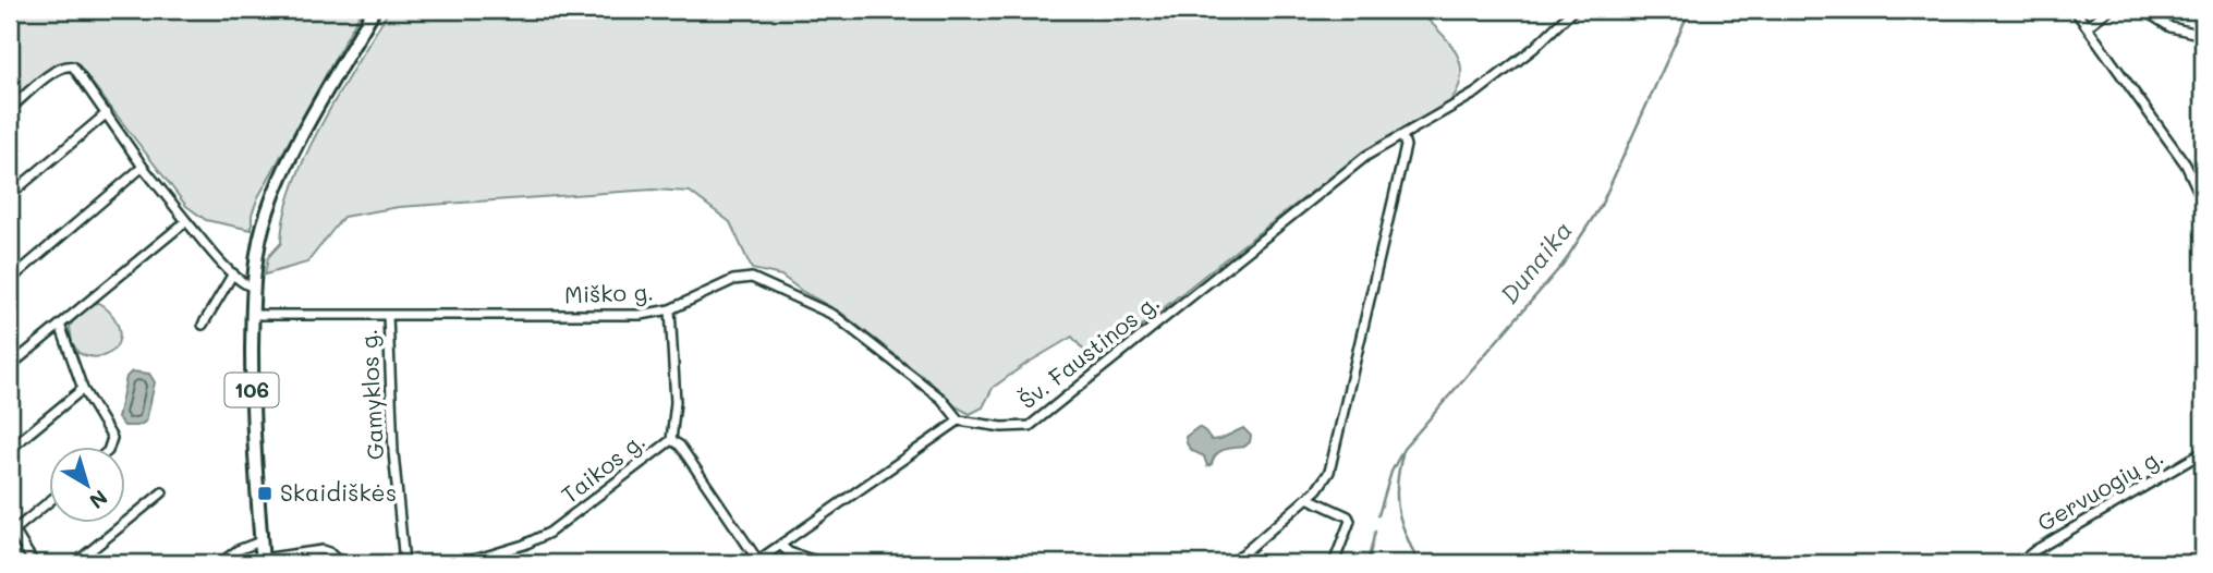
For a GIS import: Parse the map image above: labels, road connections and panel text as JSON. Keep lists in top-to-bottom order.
{
  "streets": {
    "main road": ["106"],
    "street": [
      "Miško g.",
      "Šv. Faustinos g.",
      "Gamyklos g.",
      "Taikos g.",
      "Gervuogių g."
    ]
  },
  "crossings": [
    ["Miško g.", "Šv. Faustinos g."],
    ["Miško g.", "106"],
    ["Miško g.", "Gamyklos g."]
  ],
  "water": ["Dunaika"],
  "places": {
    "transit": ["Skaidiškės"]
  },
  "north": "bottom right"
}
